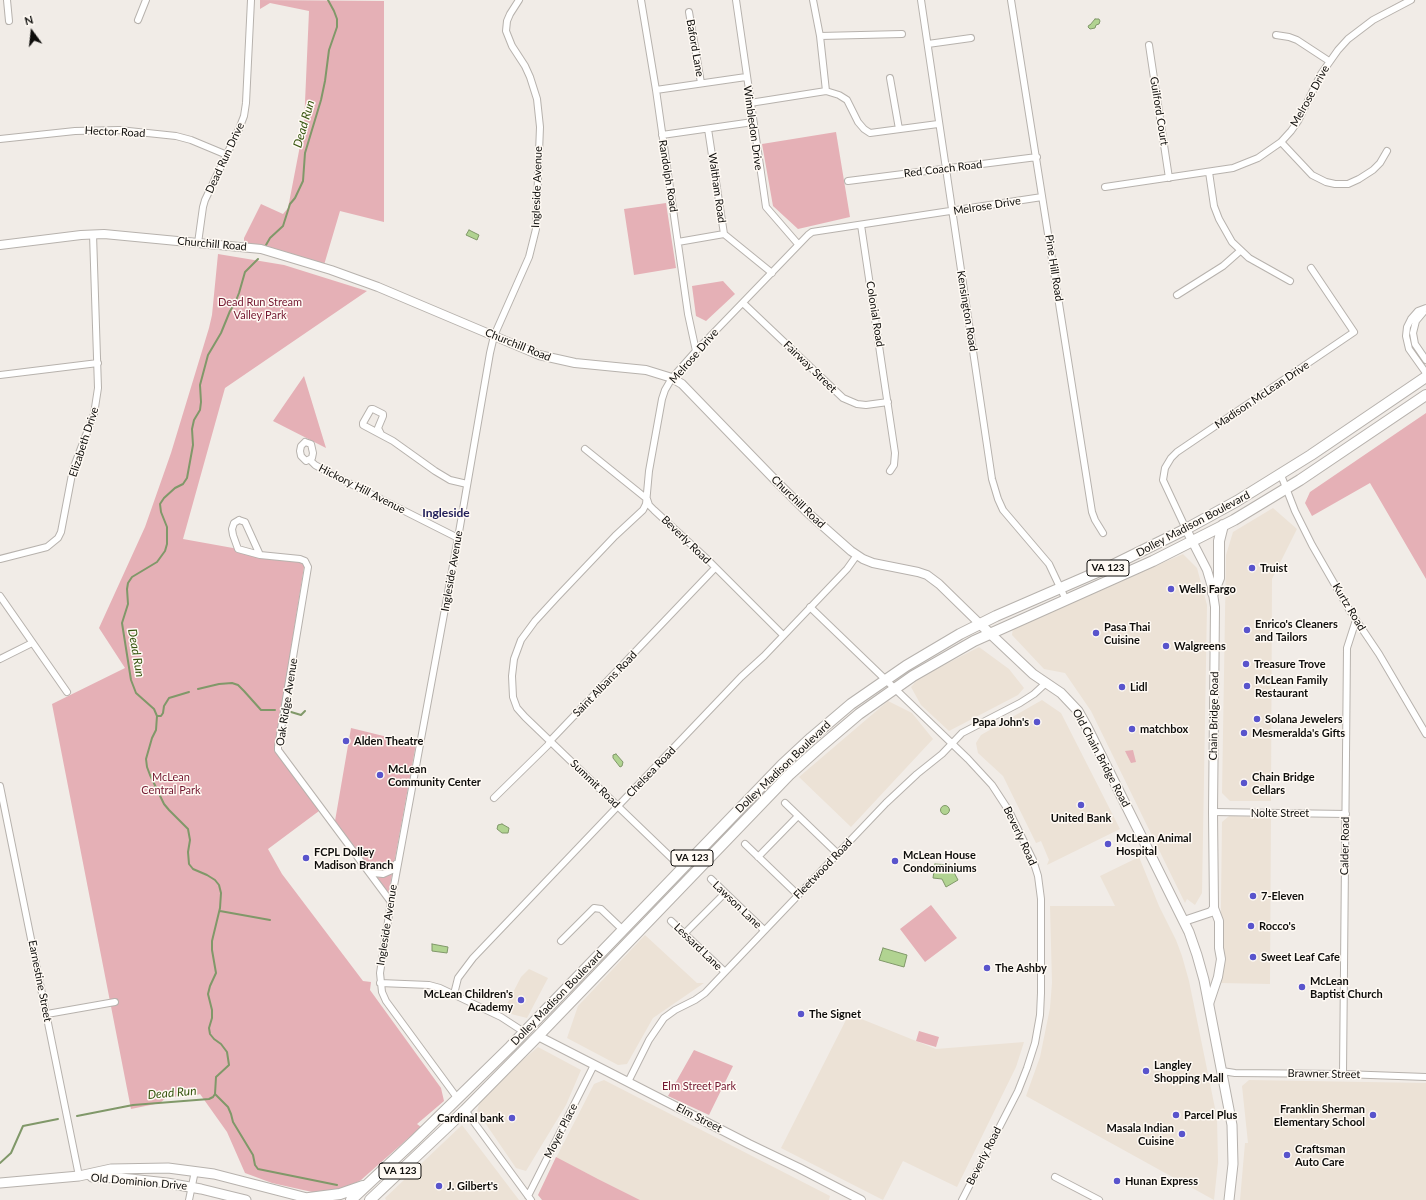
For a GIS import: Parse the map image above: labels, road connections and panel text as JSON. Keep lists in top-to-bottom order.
{
  "streets": {
    "main road": [
      "Dolley Madison Boulevard",
      "VA 123",
      "Old Chain Bridge Road",
      "Old Dominion Drive"
    ],
    "street": [
      "Baford Lane",
      "Melrose Drive",
      "Guilford Court",
      "Wimbledon Drive",
      "Hector Road",
      "Dead Run Drive",
      "Red Coach Road",
      "Randolph Road",
      "Ingleside Avenue",
      "Waltham Road",
      "Churchill Road",
      "Pine Hill Road",
      "Kensington Road",
      "Colonial Road",
      "Fairway Street",
      "Madison McLean Drive",
      "Elizabeth Drive",
      "Hickory Hill Avenue",
      "Beverly Road",
      "Kurtz Road",
      "Saint Albans Road",
      "Oak Ridge Avenue",
      "Chain Bridge Road",
      "Chelsea Road",
      "Summit Road",
      "Nolte Street",
      "Calder Road",
      "Fleetwood Road",
      "Lawson Lane",
      "Lessard Lane",
      "Earnestine Street",
      "Brawner Street",
      "Elm Street",
      "Moyer Place"
    ]
  },
  "crossings": [
    ["Melrose Drive", "Guilford Court"],
    ["Melrose Drive", "Wimbledon Drive"],
    ["Melrose Drive", "Randolph Road"],
    ["Melrose Drive", "Waltham Road"],
    ["Melrose Drive", "Churchill Road"],
    ["Melrose Drive", "Pine Hill Road"],
    ["Melrose Drive", "Kensington Road"],
    ["Melrose Drive", "Colonial Road"],
    ["Melrose Drive", "Fairway Street"],
    ["Melrose Drive", "Beverly Road"],
    ["Melrose Drive", "Summit Road"],
    ["Hector Road", "Dead Run Drive"],
    ["Dead Run Drive", "Churchill Road"],
    ["Red Coach Road", "Pine Hill Road"],
    ["Red Coach Road", "Kensington Road"],
    ["Ingleside Avenue", "Churchill Road"],
    ["Ingleside Avenue", "Hickory Hill Avenue"],
    ["Ingleside Avenue", "Dolley Madison Boulevard"],
    ["Ingleside Avenue", "Oak Ridge Avenue"],
    ["Churchill Road", "Elizabeth Drive"],
    ["Churchill Road", "Dolley Madison Boulevard"],
    ["Churchill Road", "Old Chain Bridge Road"],
    ["Churchill Road", "Chelsea Road"],
    ["Kensington Road", "Dolley Madison Boulevard"],
    ["Colonial Road", "Fairway Street"],
    ["Madison McLean Drive", "Dolley Madison Boulevard"],
    ["Madison McLean Drive", "Chain Bridge Road"],
    ["Dolley Madison Boulevard", "Beverly Road"],
    ["Dolley Madison Boulevard", "Kurtz Road"],
    ["Dolley Madison Boulevard", "Chain Bridge Road"],
    ["Dolley Madison Boulevard", "Old Chain Bridge Road"],
    ["Dolley Madison Boulevard", "Summit Road"],
    ["Dolley Madison Boulevard", "Elm Street"],
    ["Beverly Road", "Saint Albans Road"],
    ["Beverly Road", "Chelsea Road"],
    ["Beverly Road", "Fleetwood Road"],
    ["Kurtz Road", "Calder Road"],
    ["Saint Albans Road", "Summit Road"],
    ["Chain Bridge Road", "Nolte Street"],
    ["Old Chain Bridge Road", "Fleetwood Road"],
    ["Chelsea Road", "Summit Road"],
    ["Nolte Street", "Calder Road"],
    ["Calder Road", "Brawner Street"],
    ["Fleetwood Road", "Lawson Lane"],
    ["Fleetwood Road", "Lessard Lane"],
    ["Fleetwood Road", "Elm Street"],
    ["Earnestine Street", "Old Dominion Drive"],
    ["Elm Street", "Moyer Place"]
  ],
  "districts": ["Ingleside"],
  "water": ["Dead Run"],
  "parks": ["Dead Run Stream Valley Park", "McLean Central Park", "Elm Street Park"],
  "places": [
    "Truist",
    "Wells Fargo",
    "Enrico's Cleaners and Tailors",
    "Pasa Thai Cuisine",
    "Walgreens",
    "Treasure Trove",
    "McLean Family Restaurant",
    "Lidl",
    "Solana Jewelers",
    "Papa John's",
    "matchbox",
    "Mesmeralda's Gifts",
    "Alden Theatre",
    "McLean Community Center",
    "Chain Bridge Cellars",
    "United Bank",
    "McLean Animal Hospital",
    "FCPL Dolley Madison Branch",
    "McLean House Condominiums",
    "7-Eleven",
    "Rocco's",
    "Sweet Leaf Cafe",
    "The Ashby",
    "McLean Baptist Church",
    "McLean Children's Academy",
    "The Signet",
    "Langley Shopping Mall",
    "Parcel Plus",
    "Franklin Sherman Elementary School",
    "Cardinal bank",
    "Masala Indian Cuisine",
    "Craftsman Auto Care",
    "Hunan Express",
    "J. Gilbert's"
  ],
  "north": "top"
}
